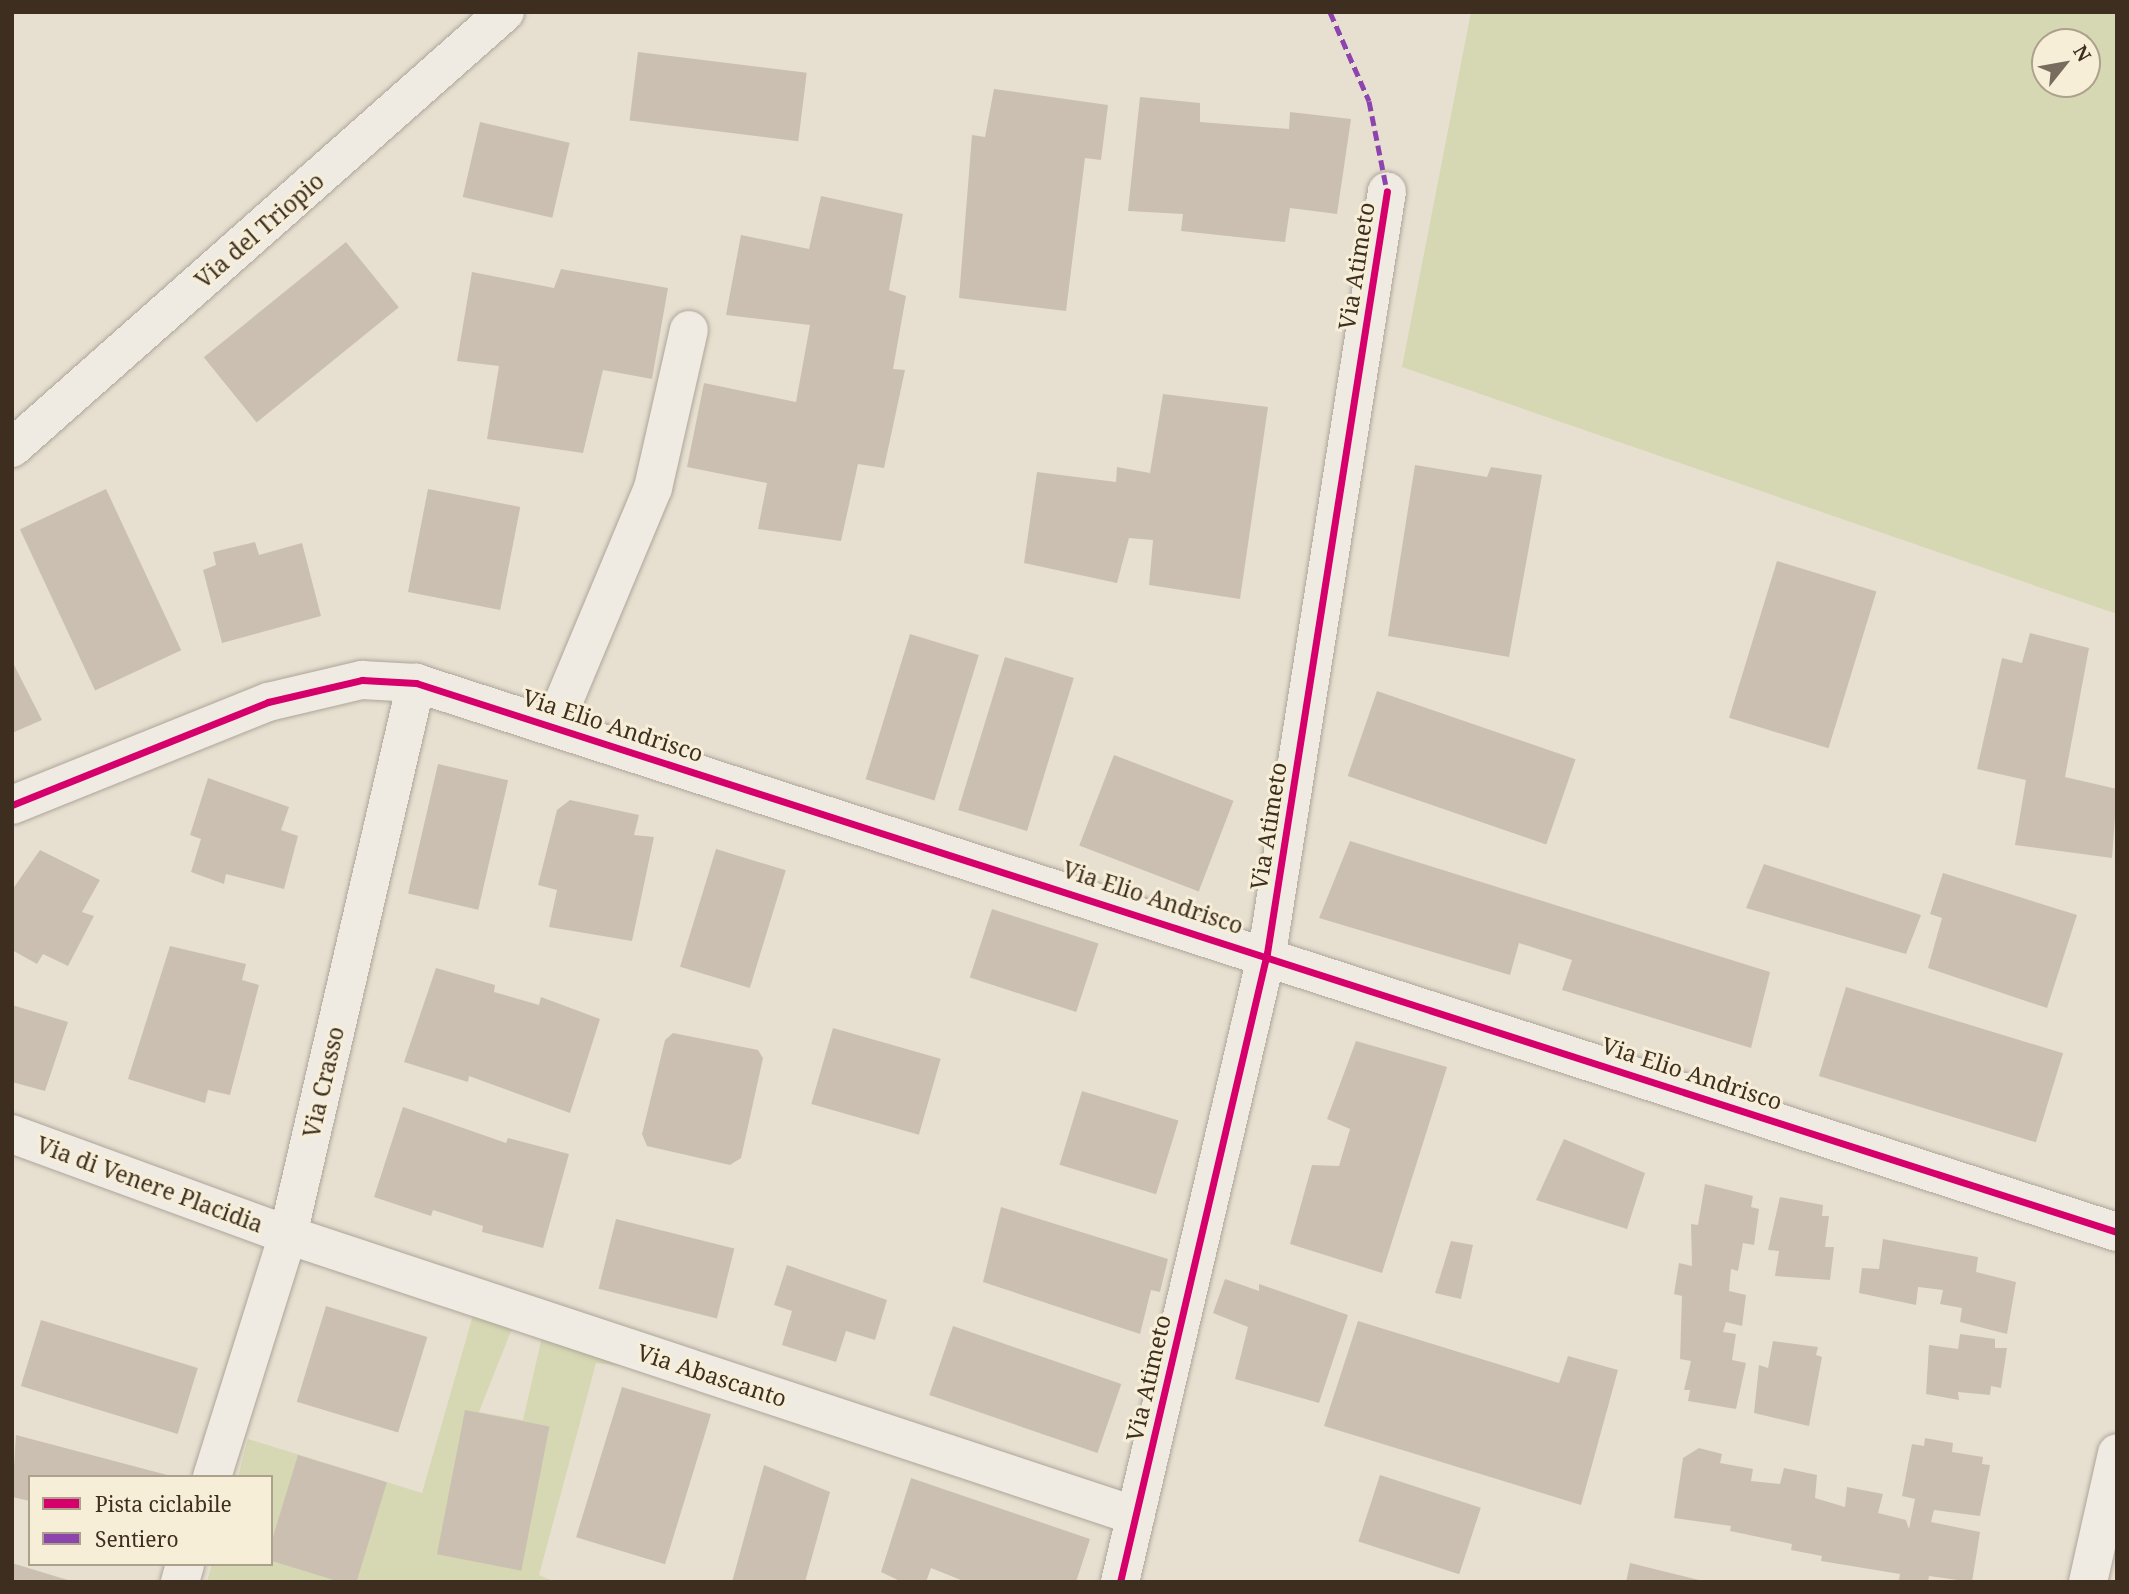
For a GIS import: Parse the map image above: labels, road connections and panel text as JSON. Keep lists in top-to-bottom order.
{
  "streets": {
    "street": [
      "Via del Triopio",
      "Via Atimeto",
      "Via Elio Andrisco",
      "Via Crasso",
      "Via di Venere Placidia",
      "Via Abascanto"
    ]
  },
  "crossings": [
    ["Via Atimeto", "Via Elio Andrisco"],
    ["Via Atimeto", "Via Abascanto"],
    ["Via Elio Andrisco", "Via Crasso"],
    ["Via Crasso", "Via di Venere Placidia"],
    ["Via Crasso", "Via Abascanto"],
    ["Via di Venere Placidia", "Via Abascanto"]
  ],
  "legend": ["Pista ciclabile", "Sentiero"],
  "north": "top right"
}
